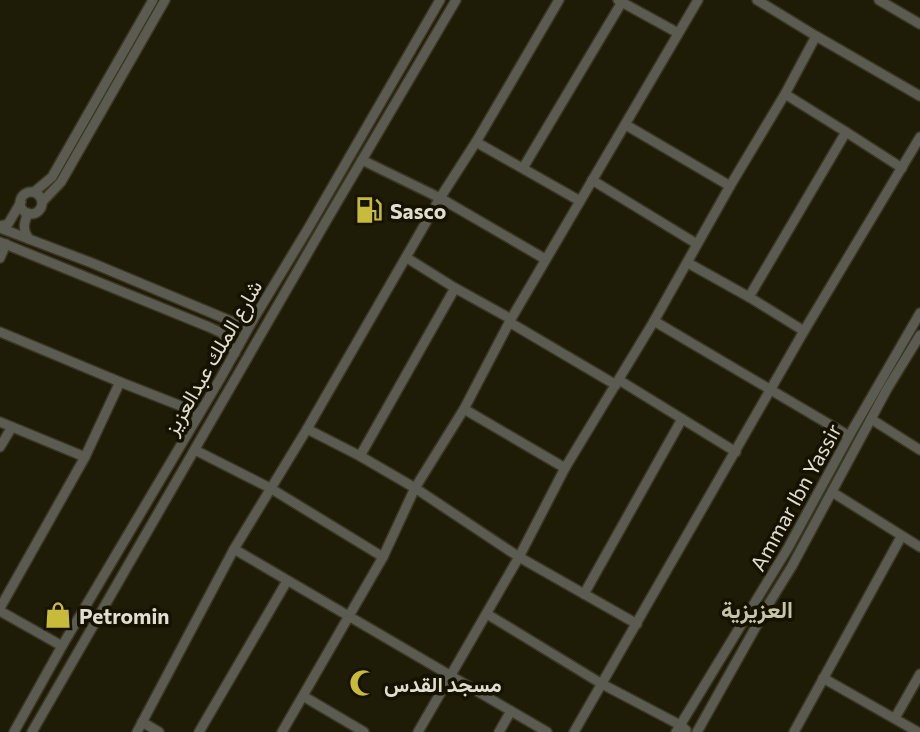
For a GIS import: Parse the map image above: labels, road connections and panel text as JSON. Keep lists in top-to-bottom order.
{
  "streets": {
    "street": ["شارع الملك عبدالعزيز", "Ammar Ibn Yassir"]
  },
  "districts": ["العزيزية"],
  "places": {
    "fuel station": ["Sasco"],
    "shop": ["Petromin"],
    "mosque": ["مسجد القدس"]
  }
}
